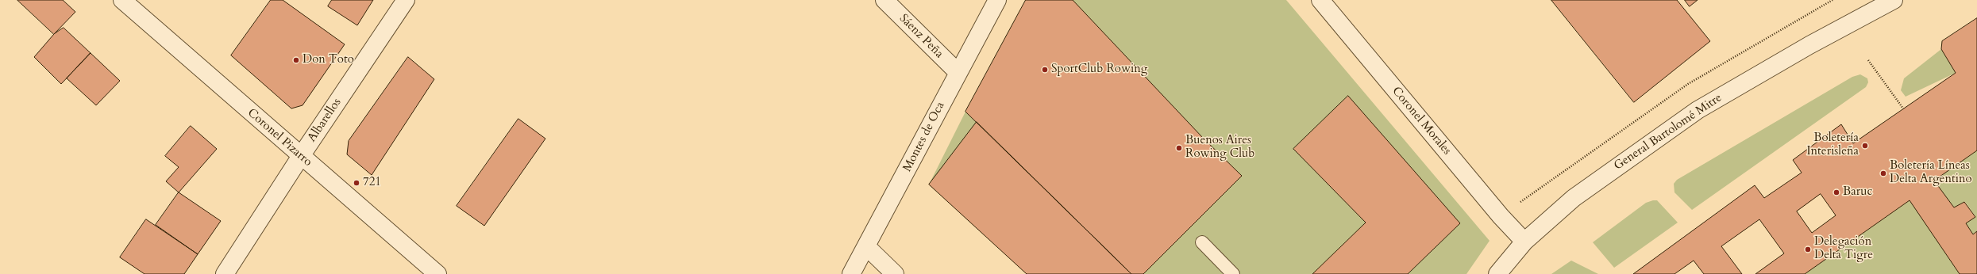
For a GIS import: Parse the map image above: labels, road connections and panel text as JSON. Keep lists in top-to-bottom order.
{
  "streets": {
    "street": [
      "Sáenz Peña",
      "Albarellos",
      "Coronel Morales",
      "General Bartolomé Mitre",
      "Montes de Oca",
      "Coronel Pizarro"
    ]
  },
  "crossings": [
    ["Sáenz Peña", "Montes de Oca"],
    ["Albarellos", "Coronel Pizarro"],
    ["Coronel Morales", "General Bartolomé Mitre"]
  ],
  "places": [
    "Don Toto",
    "SportClub Rowing",
    "Boletería Interisleña",
    "Buenos Aires Rowing Club",
    "Boletería Líneas Delta Argentino",
    "721",
    "Baruc",
    "Delegación Delta Tigre"
  ]
}
